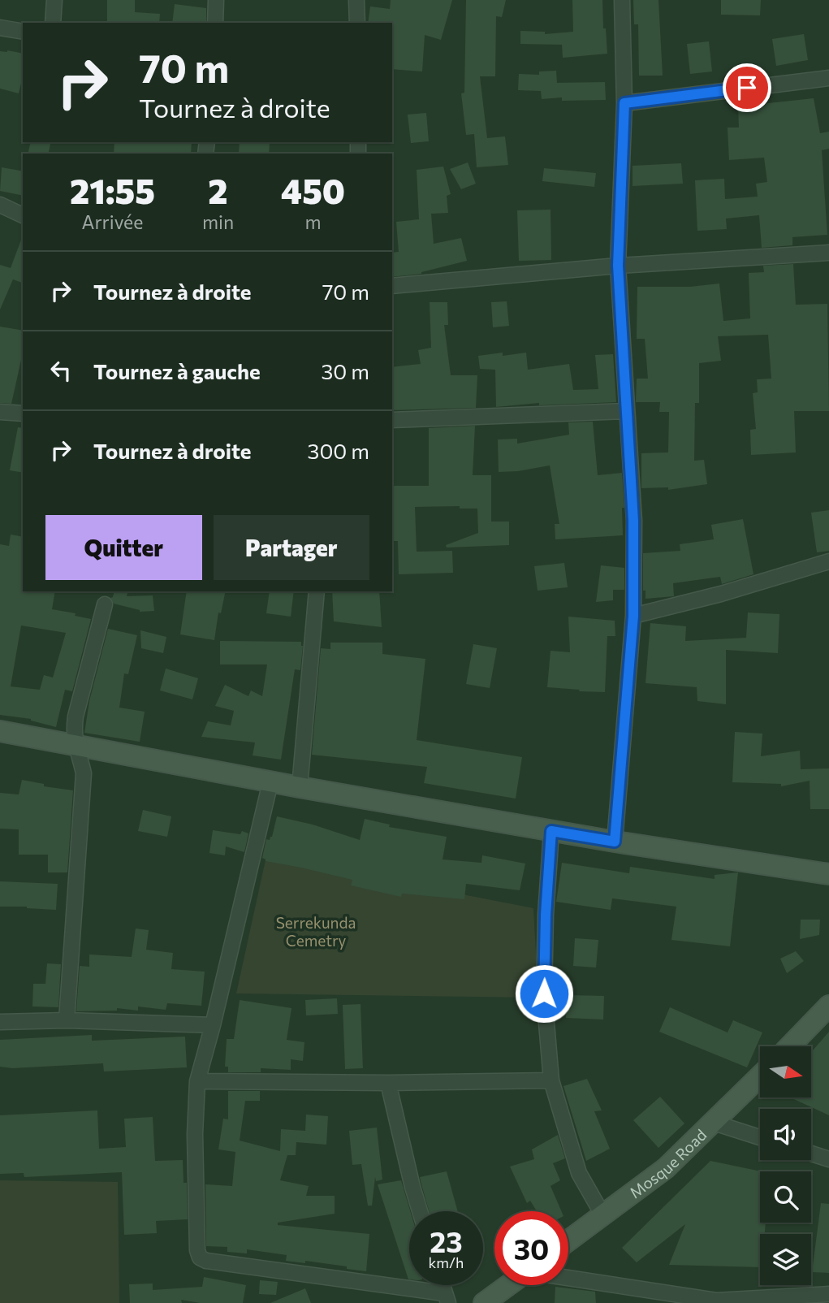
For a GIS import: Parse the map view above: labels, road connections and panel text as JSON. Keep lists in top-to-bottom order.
{
  "streets": {
    "street": ["Mosque Road"]
  },
  "parks": ["Serrekunda Cemetry"],
  "north": "right",
  "page": {
    "turn": ["70 m", "Tournez à droite"],
    "eta": [
      "21:55",
      "Arrivée",
      "2",
      "min",
      "450",
      "m"
    ],
    "list": [
      {
        "name": "Tournez à droite",
        "value": "70 m"
      },
      {
        "name": "Tournez à gauche",
        "value": "30 m"
      },
      {
        "name": "Tournez à droite",
        "value": "300 m"
      }
    ],
    "buttons": ["Quitter", "Partager"],
    "speed": "23 km/h",
    "limit": "30"
  }
}
